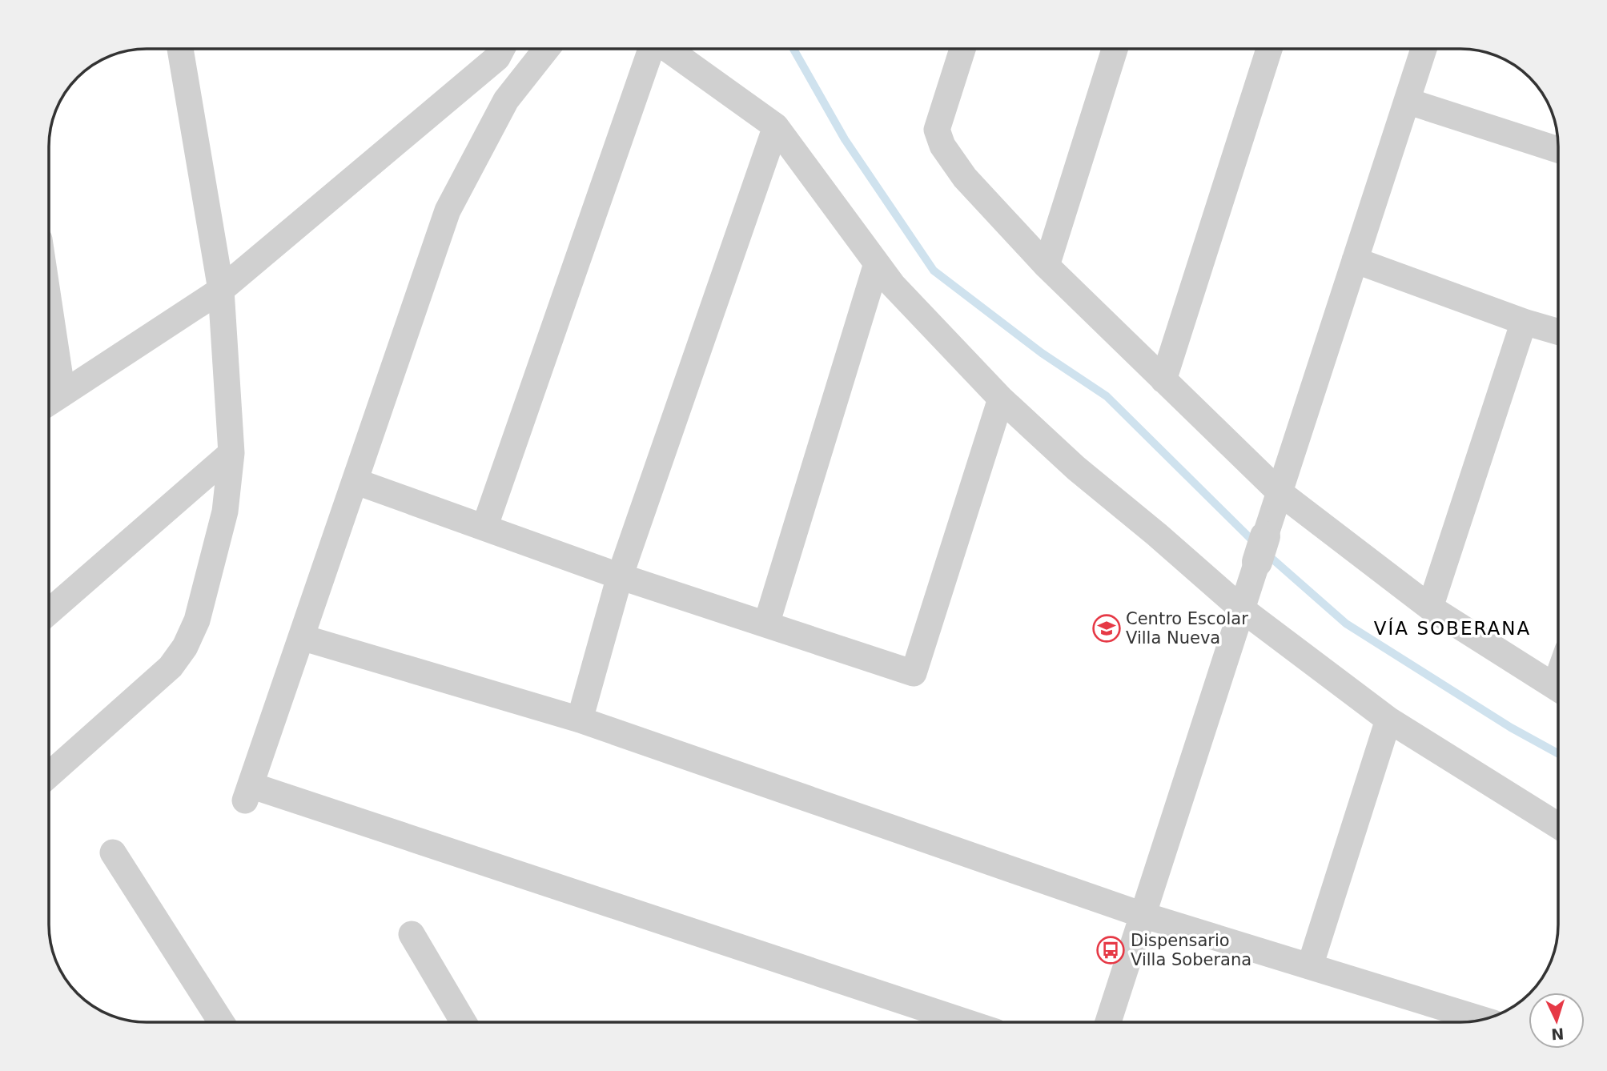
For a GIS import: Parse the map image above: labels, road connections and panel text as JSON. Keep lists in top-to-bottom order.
{
  "districts": ["VÍA SOBERANA"],
  "places": {
    "school or university": ["Centro Escolar Villa Nueva"],
    "bus stop": ["Dispensario Villa Soberana"]
  },
  "north": "bottom"
}
